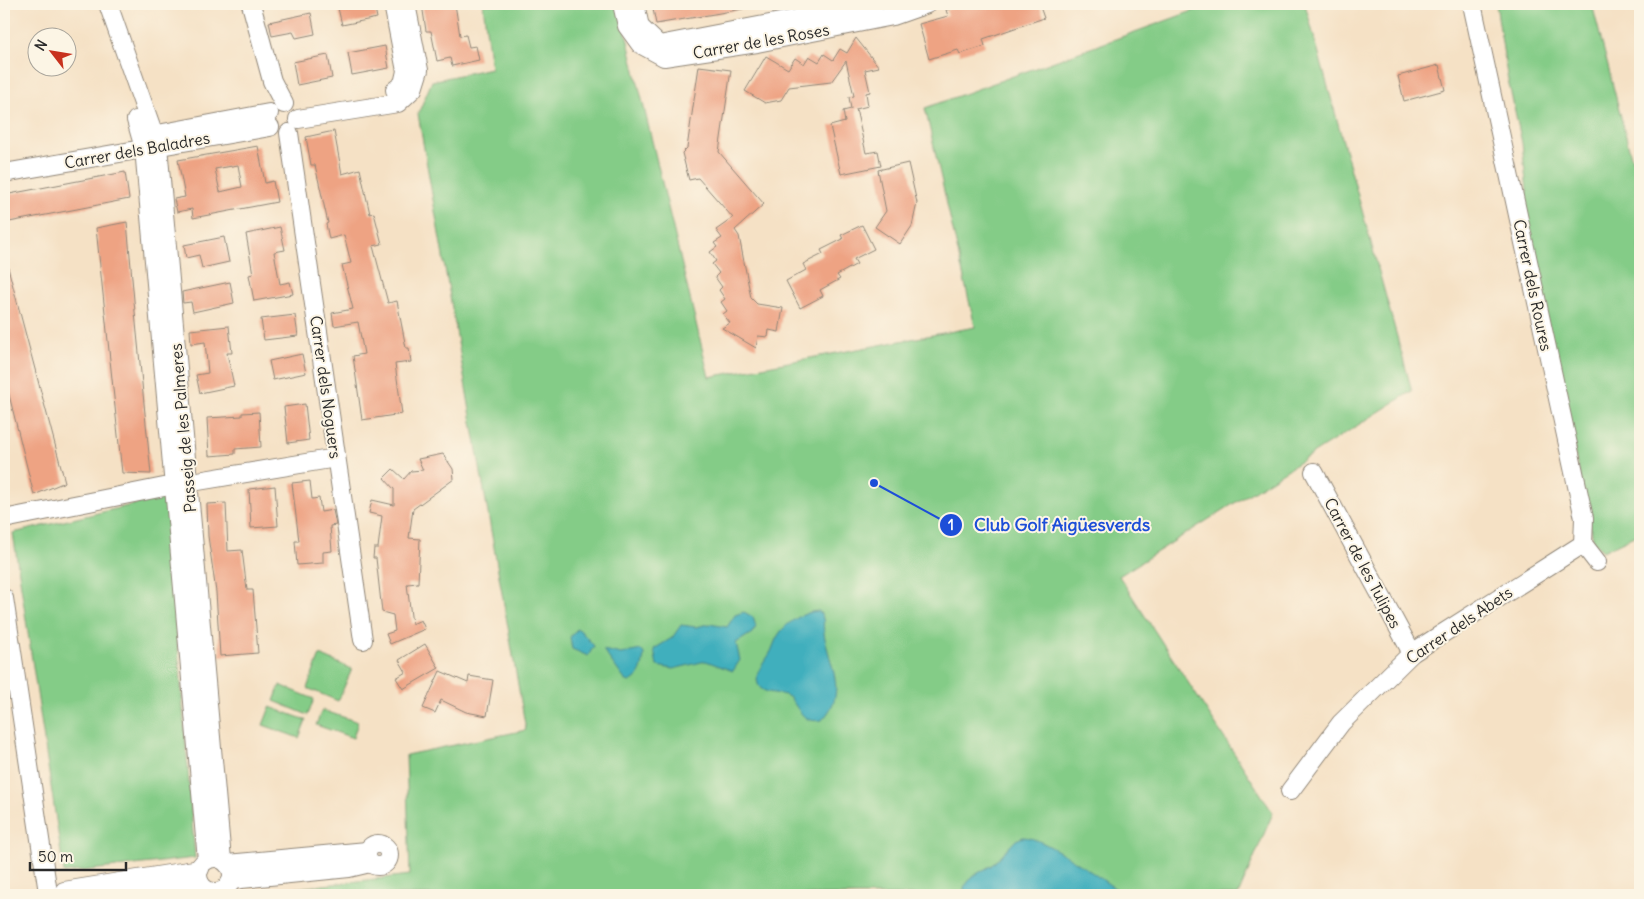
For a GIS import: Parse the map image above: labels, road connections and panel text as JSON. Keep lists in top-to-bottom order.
{
  "streets": {
    "street": [
      "Carrer de les Roses",
      "Carrer dels Baladres",
      "Carrer dels Roures",
      "Carrer dels Noguers",
      "Passeig de les Palmeres",
      "Carrer de les Tulipes",
      "Carrer dels Abets"
    ]
  },
  "crossings": [
    ["Carrer dels Baladres", "Carrer dels Noguers"],
    ["Carrer dels Baladres", "Passeig de les Palmeres"],
    ["Carrer dels Roures", "Carrer dels Abets"],
    ["Carrer de les Tulipes", "Carrer dels Abets"]
  ],
  "places": ["Club Golf Aigüesverds"],
  "scale_bar": "50 m",
  "north": "top left"
}
